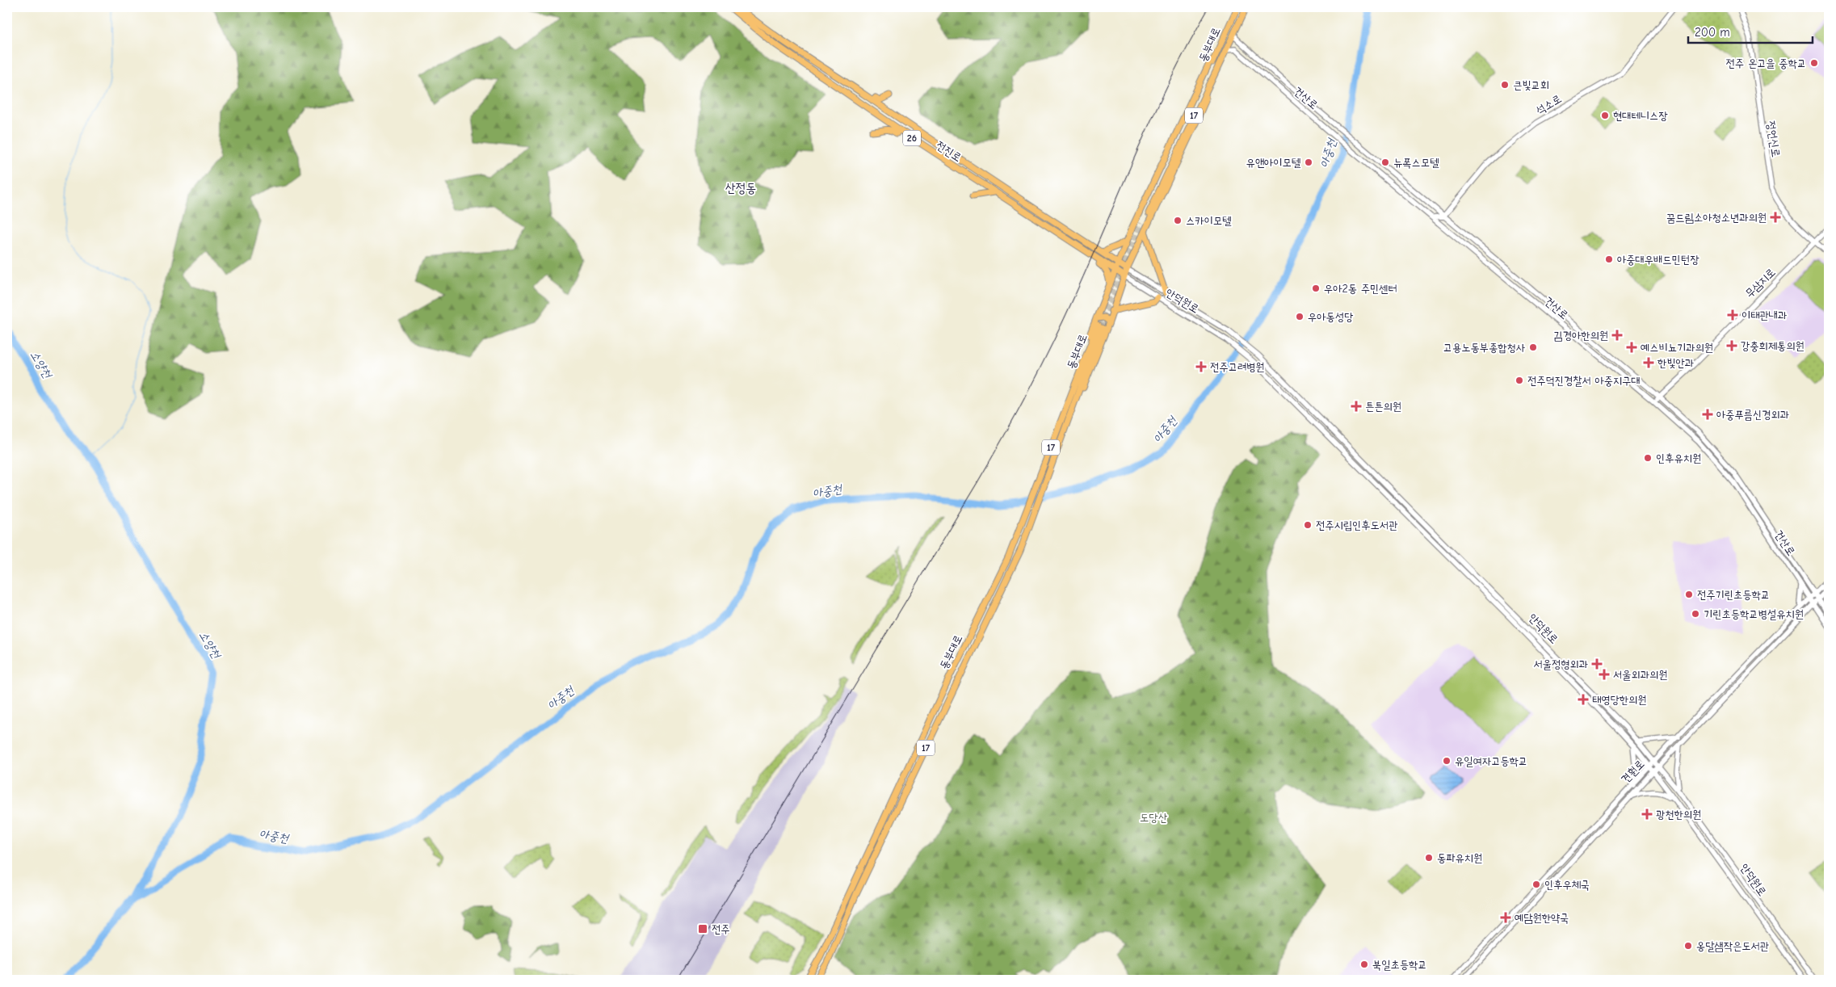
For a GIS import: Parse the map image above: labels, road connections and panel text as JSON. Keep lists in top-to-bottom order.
{
  "streets": {
    "main road": [
      "동부대로",
      "17",
      "26",
      "전진로"
    ],
    "street": [
      "건산로",
      "석소로",
      "정언신로",
      "무삼지로",
      "안덕원로",
      "견훤로"
    ]
  },
  "crossings": [
    ["동부대로", "건산로"],
    ["동부대로", "전진로"],
    ["동부대로", "안덕원로"],
    ["건산로", "석소로"],
    ["건산로", "무삼지로"],
    ["건산로", "견훤로"],
    ["정언신로", "무삼지로"],
    ["전진로", "안덕원로"],
    ["안덕원로", "견훤로"]
  ],
  "districts": ["산정동"],
  "water": ["아중천", "소양천"],
  "parks": ["도당산"],
  "places": {
    "other": [
      "전주 온고을 중학교",
      "큰빛교회",
      "현대테니스장",
      "유앤아이모텔",
      "뉴폭스모텔",
      "스카이모텔",
      "아중대우배드민턴장",
      "우아2동 주민센터",
      "우아동성당",
      "고용노동부종합청사",
      "전주덕진경찰서 아중지구대",
      "인후유치원",
      "전주시립인후도서관",
      "전주기린초등학교",
      "기린초등학교병설유치원",
      "유일여자고등학교",
      "동파유치원",
      "인후우체국",
      "옹달샘작은도서관",
      "북일초등학교"
    ],
    "health": [
      "꿈드림소아청소년과의원",
      "이태관내과",
      "김경아한의원",
      "강충희제통의원",
      "예스비뇨기과의원",
      "한빛안과",
      "전주고려병원",
      "튼튼의원",
      "아중푸름신경외과",
      "서울정형외과",
      "서울외과의원",
      "태영당한의원",
      "광천한의원",
      "예담원한약국"
    ],
    "transit": ["전주"]
  },
  "scale_bar": "200 m"
}
